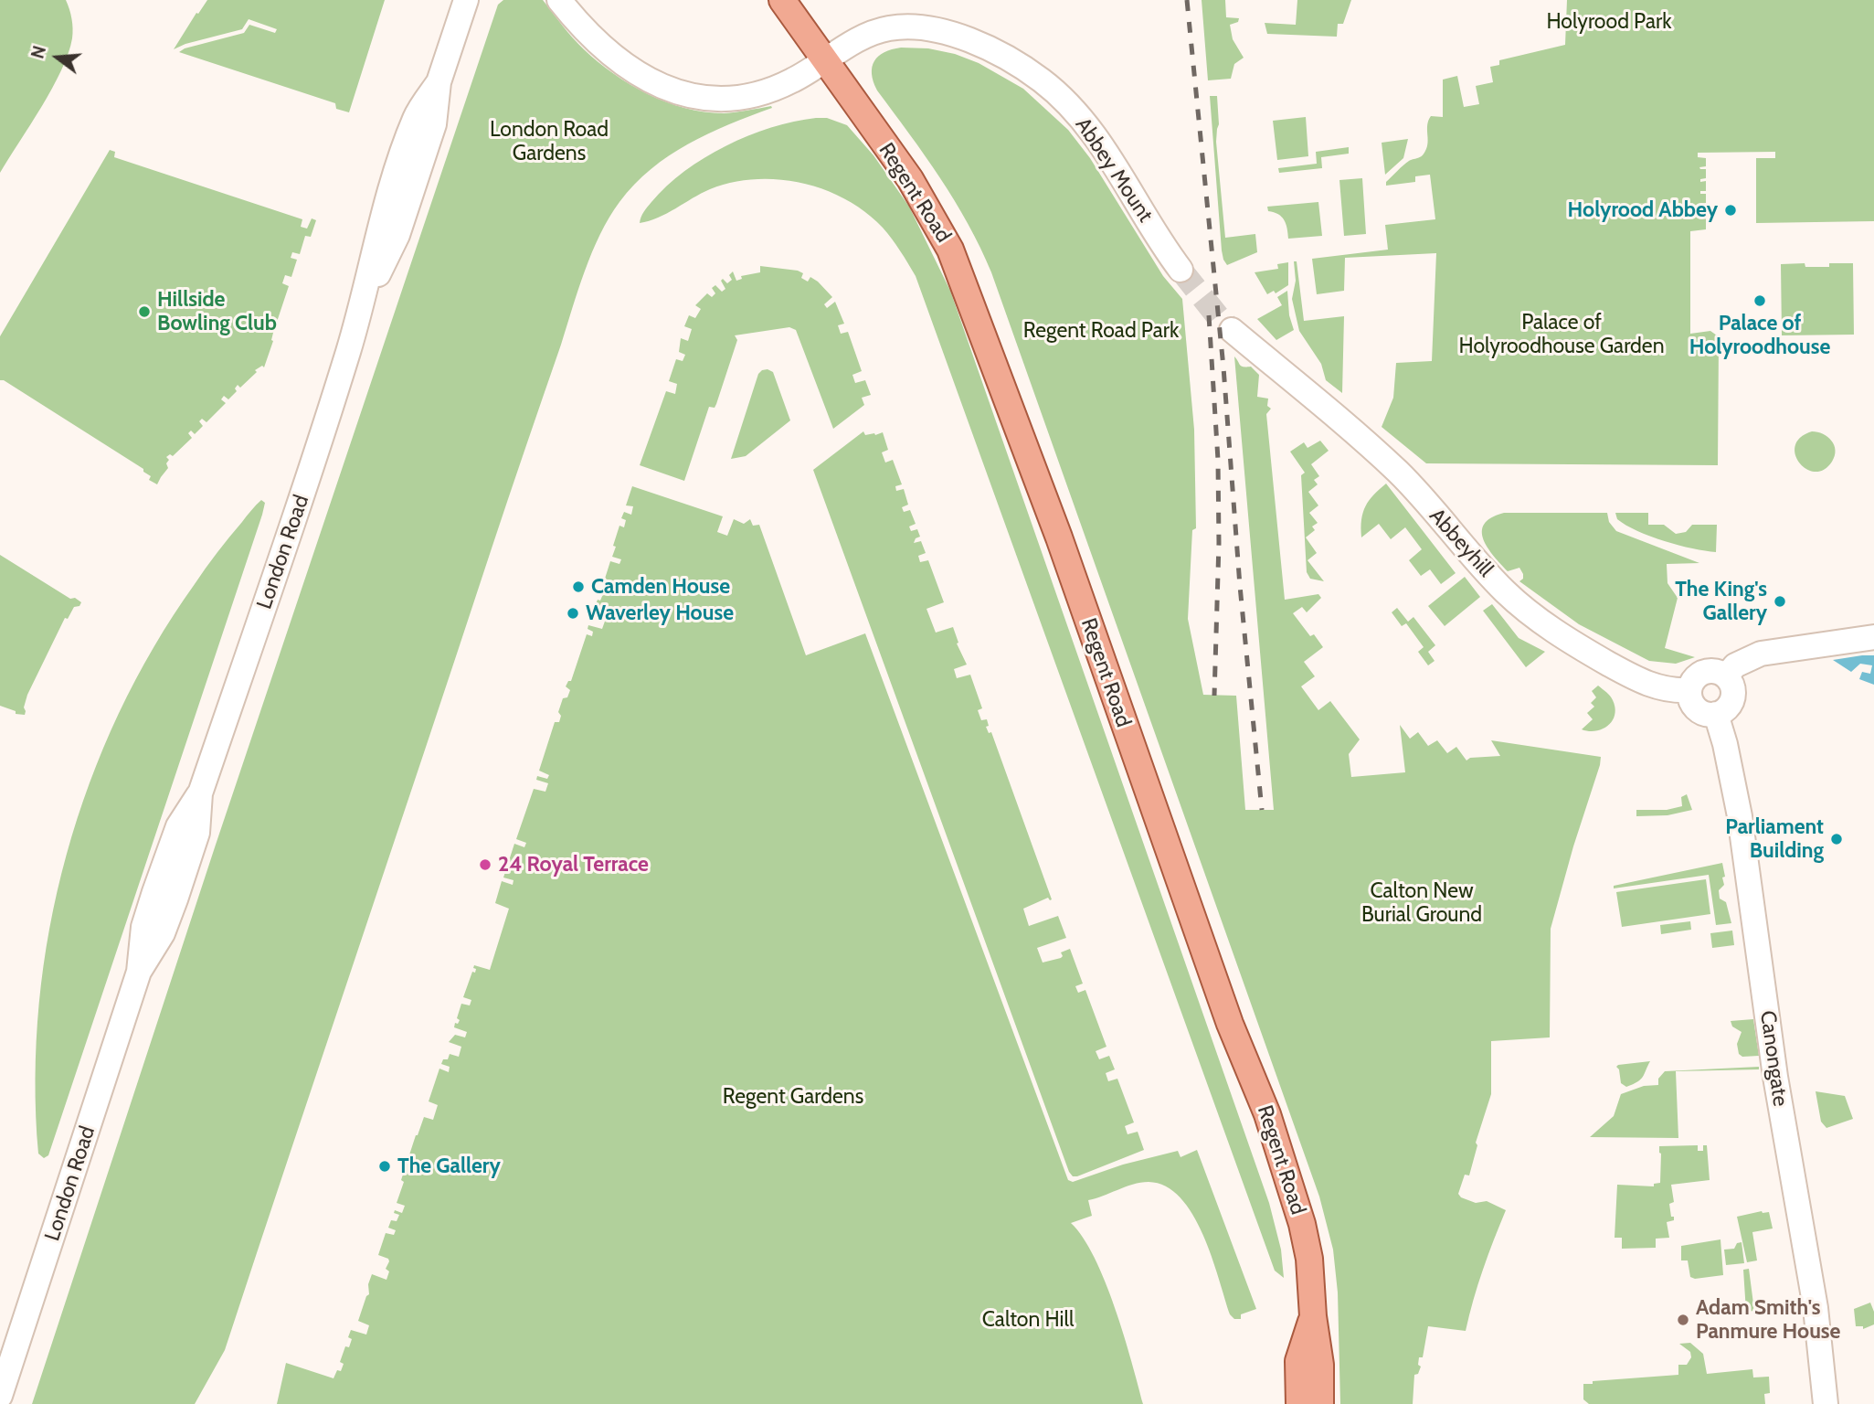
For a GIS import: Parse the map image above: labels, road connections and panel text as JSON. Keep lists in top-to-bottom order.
{
  "streets": {
    "main road": ["Regent Road"],
    "street": [
      "Abbey Mount",
      "Abbeyhill",
      "London Road",
      "Canongate"
    ]
  },
  "crossings": [
    ["Abbey Mount", "Regent Road"],
    ["Abbeyhill", "Canongate"]
  ],
  "parks": [
    "Holyrood Park",
    "London Road Gardens",
    "Palace of Holyroodhouse Garden",
    "Regent Road Park",
    "Calton New Burial Ground",
    "Regent Gardens",
    "Calton Hill"
  ],
  "places": [
    "Holyrood Abbey",
    "Palace of Holyroodhouse",
    "Hillside Bowling Club",
    "Camden House",
    "The King's Gallery",
    "Waverley House",
    "Parliament Building",
    "24 Royal Terrace",
    "The Gallery",
    "Adam Smith's Panmure House"
  ],
  "north": "left"
}
